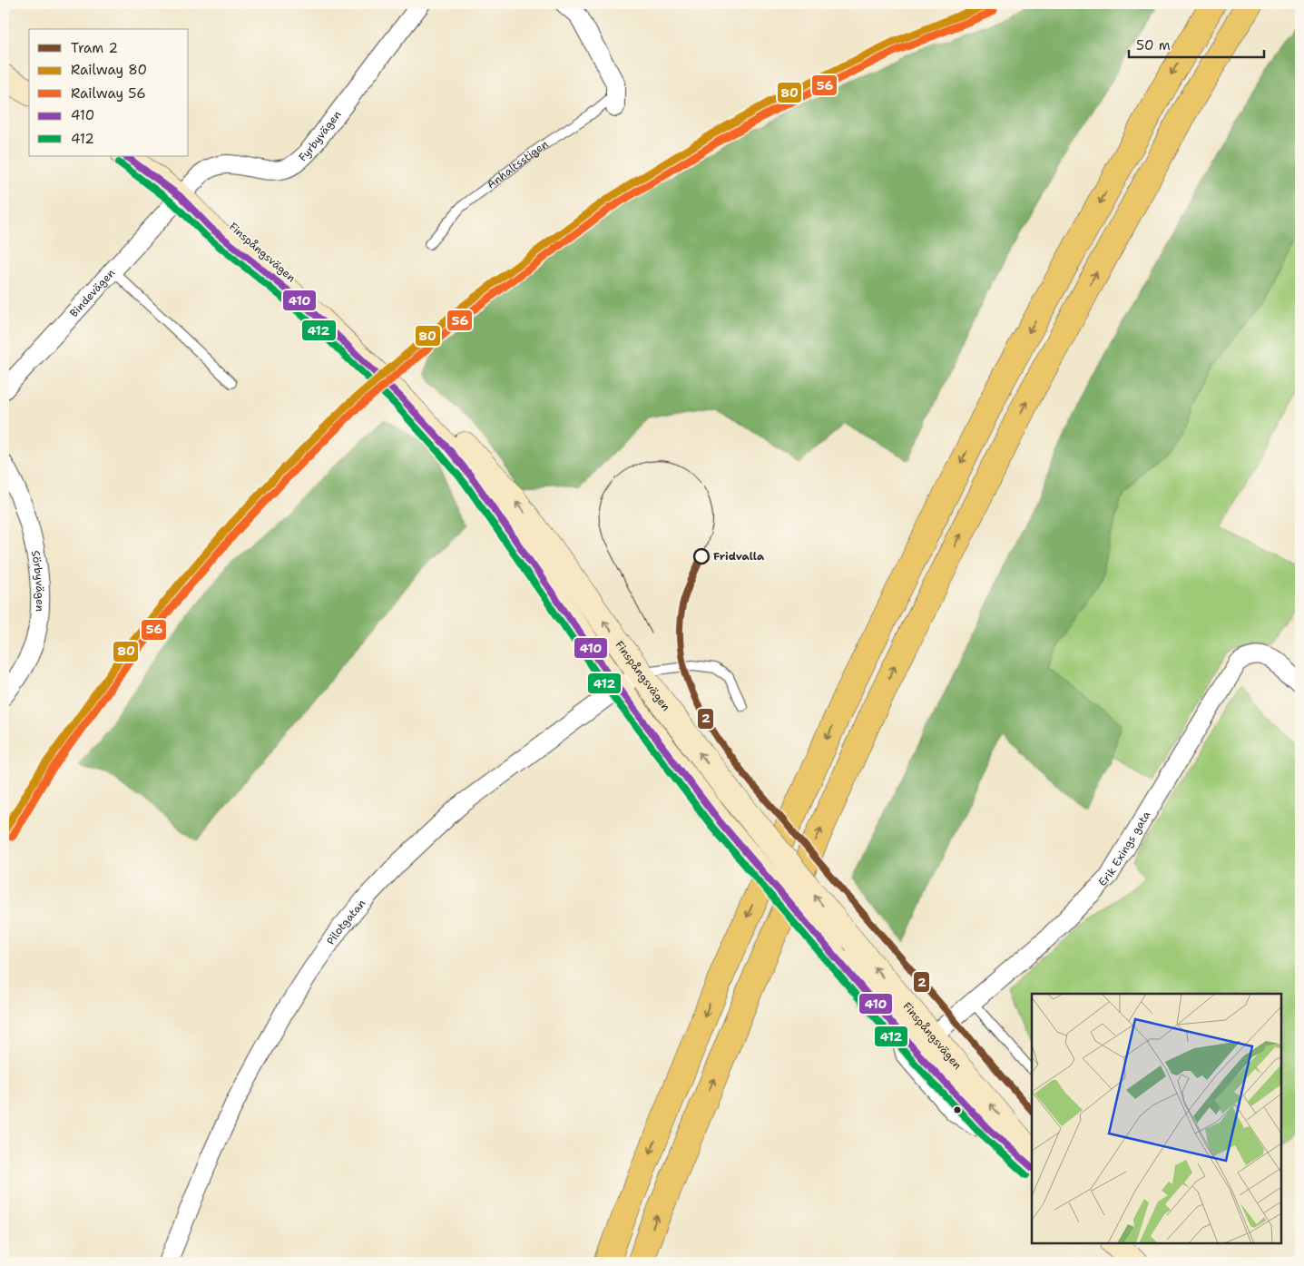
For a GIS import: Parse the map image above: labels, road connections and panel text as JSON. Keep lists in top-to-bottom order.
{
  "streets": {
    "main road": ["Finspångsvägen"],
    "street": [
      "Fyrbyvägen",
      "Anhaltsstigen",
      "Bindevägen",
      "Sörbyvägen",
      "Erik Exings gata",
      "Pilotgatan"
    ]
  },
  "crossings": [
    ["Fyrbyvägen", "Finspångsvägen"],
    ["Fyrbyvägen", "Bindevägen"],
    ["Finspångsvägen", "Bindevägen"],
    ["Finspångsvägen", "Erik Exings gata"],
    ["Finspångsvägen", "Pilotgatan"]
  ],
  "places": ["Fridvalla"],
  "lines": [
    "rail line 80",
    "rail line 56",
    "transit line 410",
    "transit line 412",
    "tram line 2"
  ],
  "legend": [
    "Tram 2",
    "Railway 80",
    "Railway 56",
    "410",
    "412"
  ],
  "scale_bar": "50 m"
}
